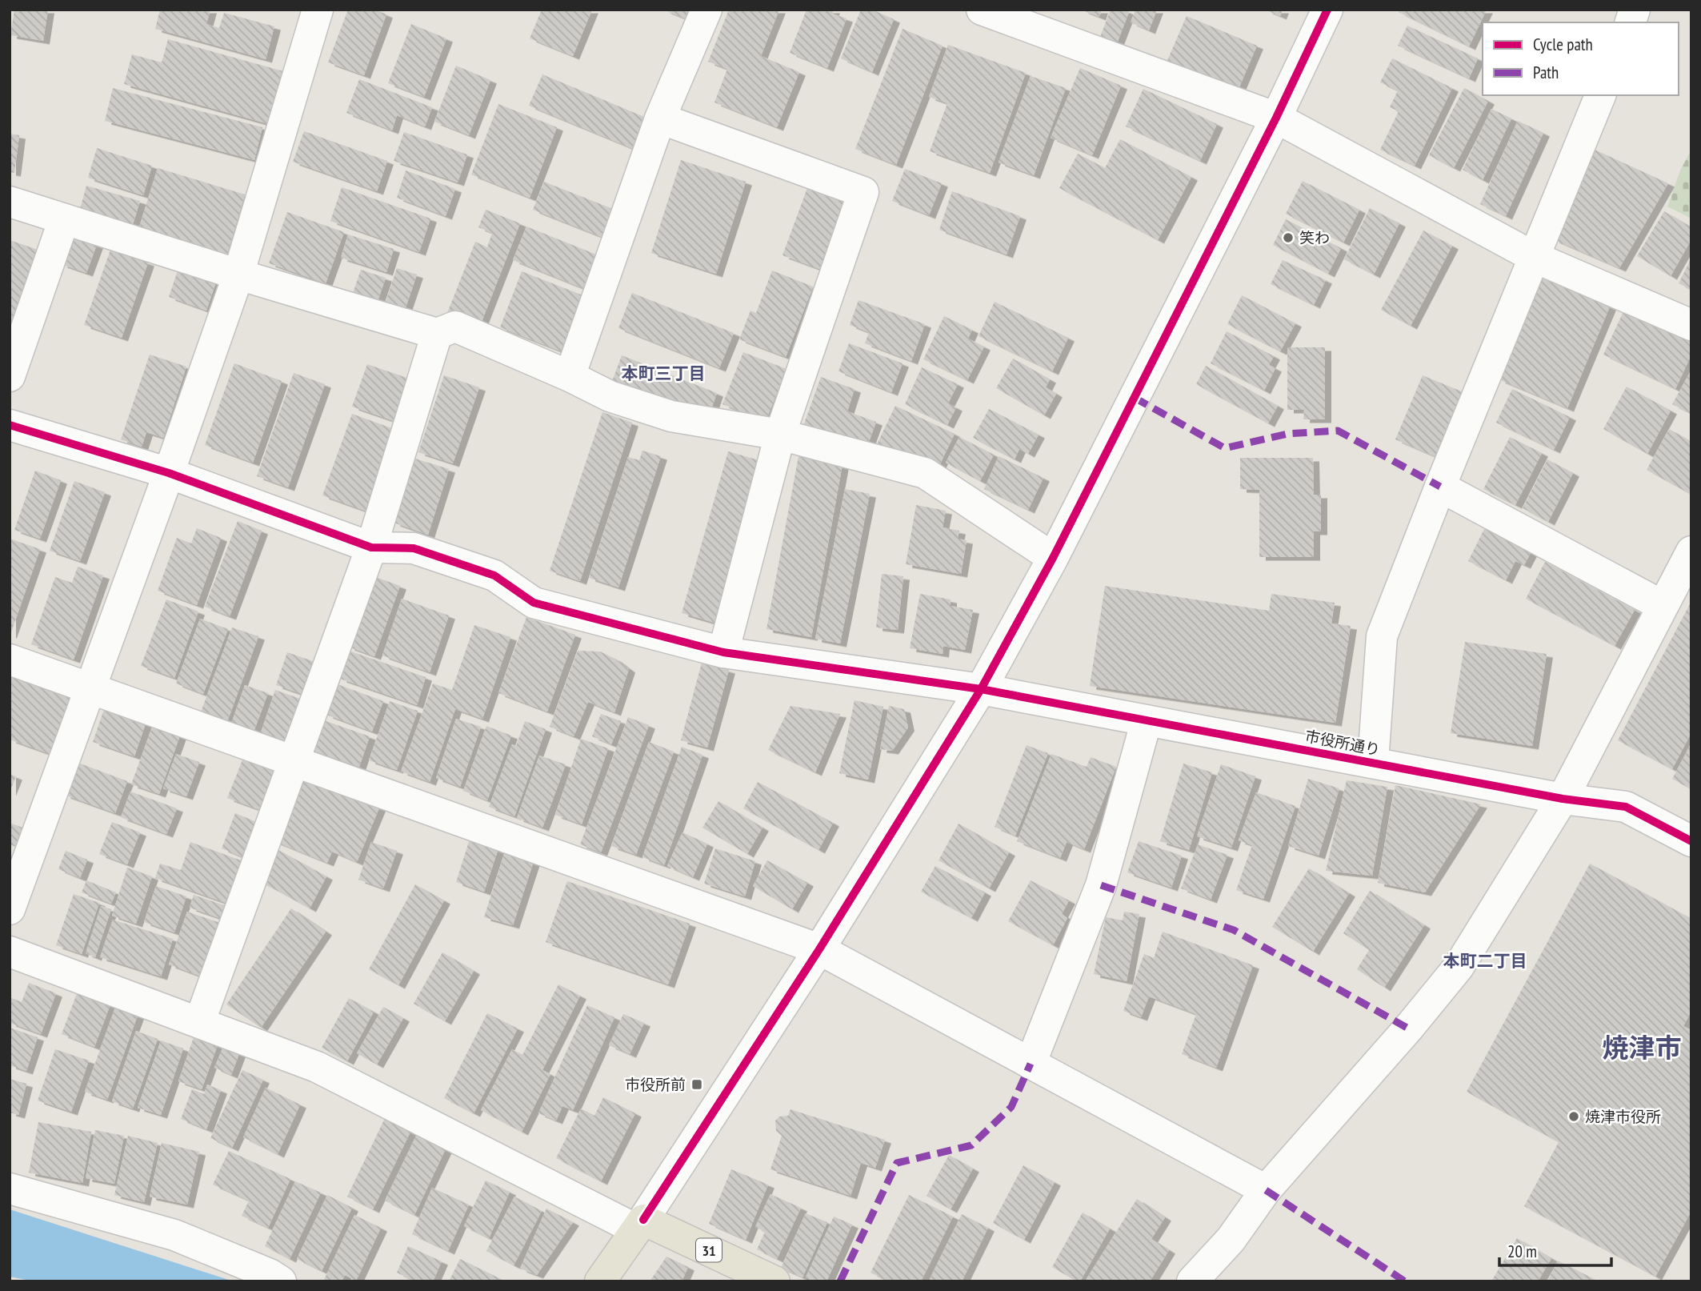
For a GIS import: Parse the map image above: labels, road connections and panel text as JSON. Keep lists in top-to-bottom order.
{
  "streets": {
    "main road": ["31"],
    "street": ["市役所通り"]
  },
  "districts": ["本町三丁目", "本町二丁目", "焼津市"],
  "places": {
    "other": ["笑わ", "焼津市役所"],
    "transit": ["市役所前"]
  },
  "legend": ["Cycle path", "Path"],
  "scale_bar": "20 m"
}
